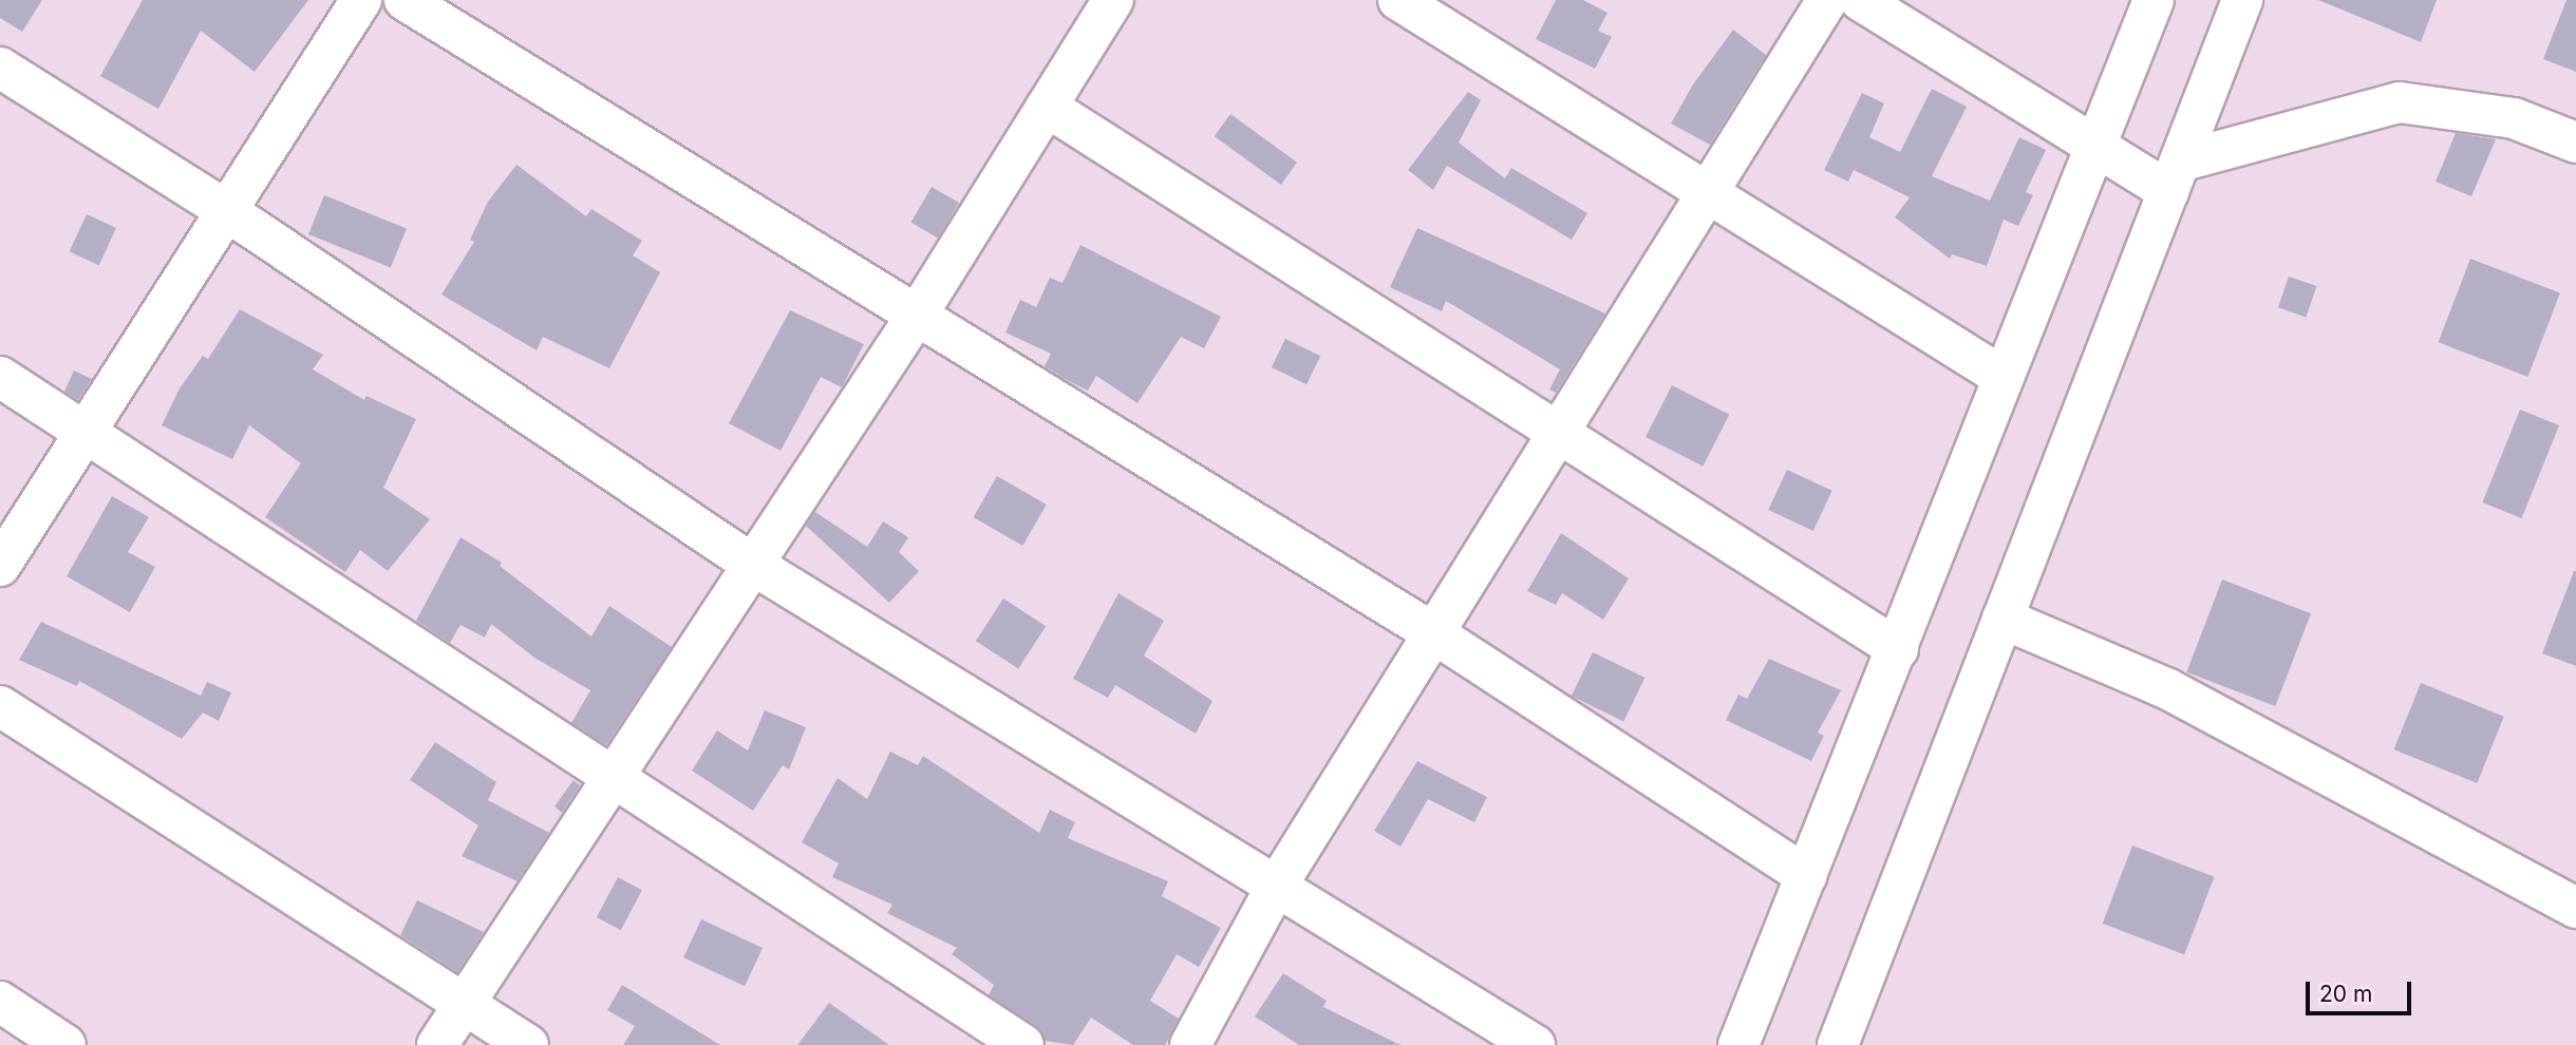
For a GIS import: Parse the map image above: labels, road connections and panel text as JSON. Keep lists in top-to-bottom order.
{
  "scale_bar": "20 m"
}
